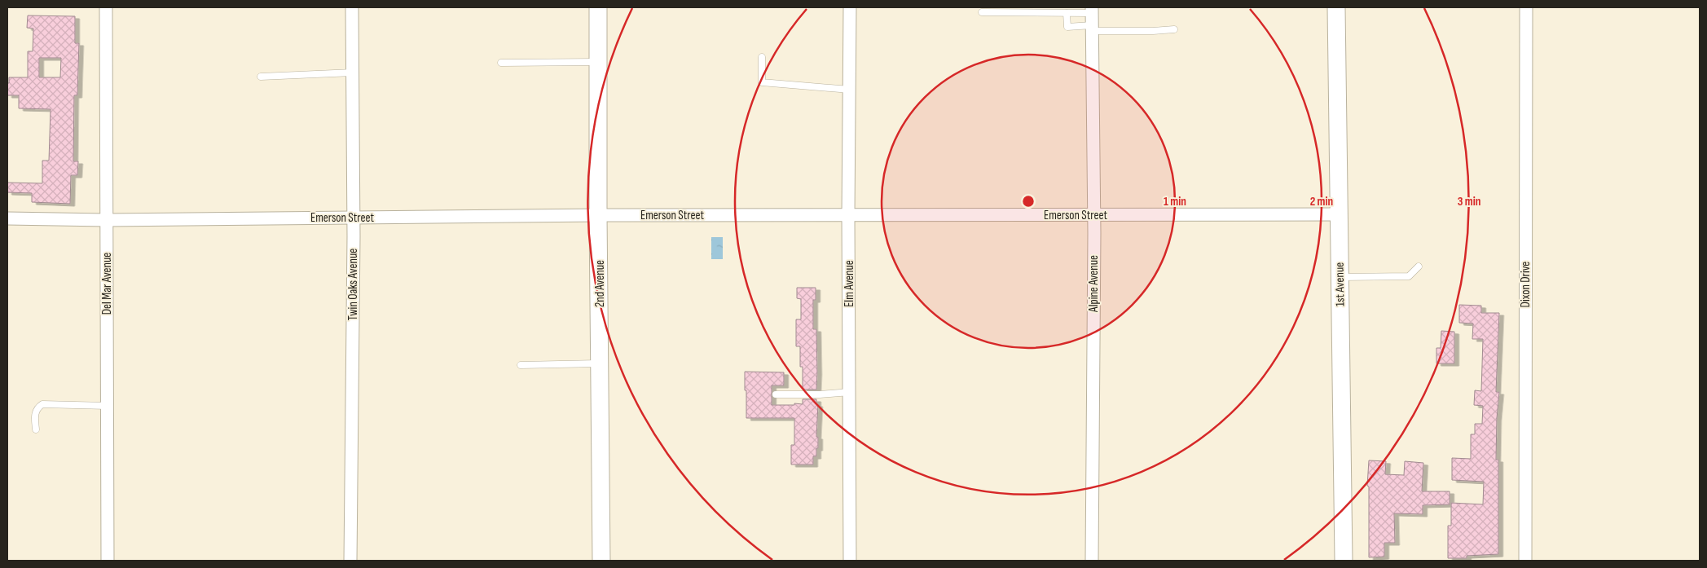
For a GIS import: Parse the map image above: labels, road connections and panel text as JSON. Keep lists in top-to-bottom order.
{
  "streets": {
    "street": [
      "Emerson Street",
      "Del Mar Avenue",
      "2nd Avenue",
      "Elm Avenue",
      "Alpine Avenue",
      "Twin Oaks Avenue",
      "1st Avenue",
      "Dixon Drive"
    ]
  },
  "crossings": [
    ["Emerson Street", "Del Mar Avenue"],
    ["Emerson Street", "2nd Avenue"],
    ["Emerson Street", "Elm Avenue"],
    ["Emerson Street", "Alpine Avenue"],
    ["Emerson Street", "Twin Oaks Avenue"],
    ["Emerson Street", "1st Avenue"]
  ],
  "rings": ["1 min", "2 min", "3 min"]
}
